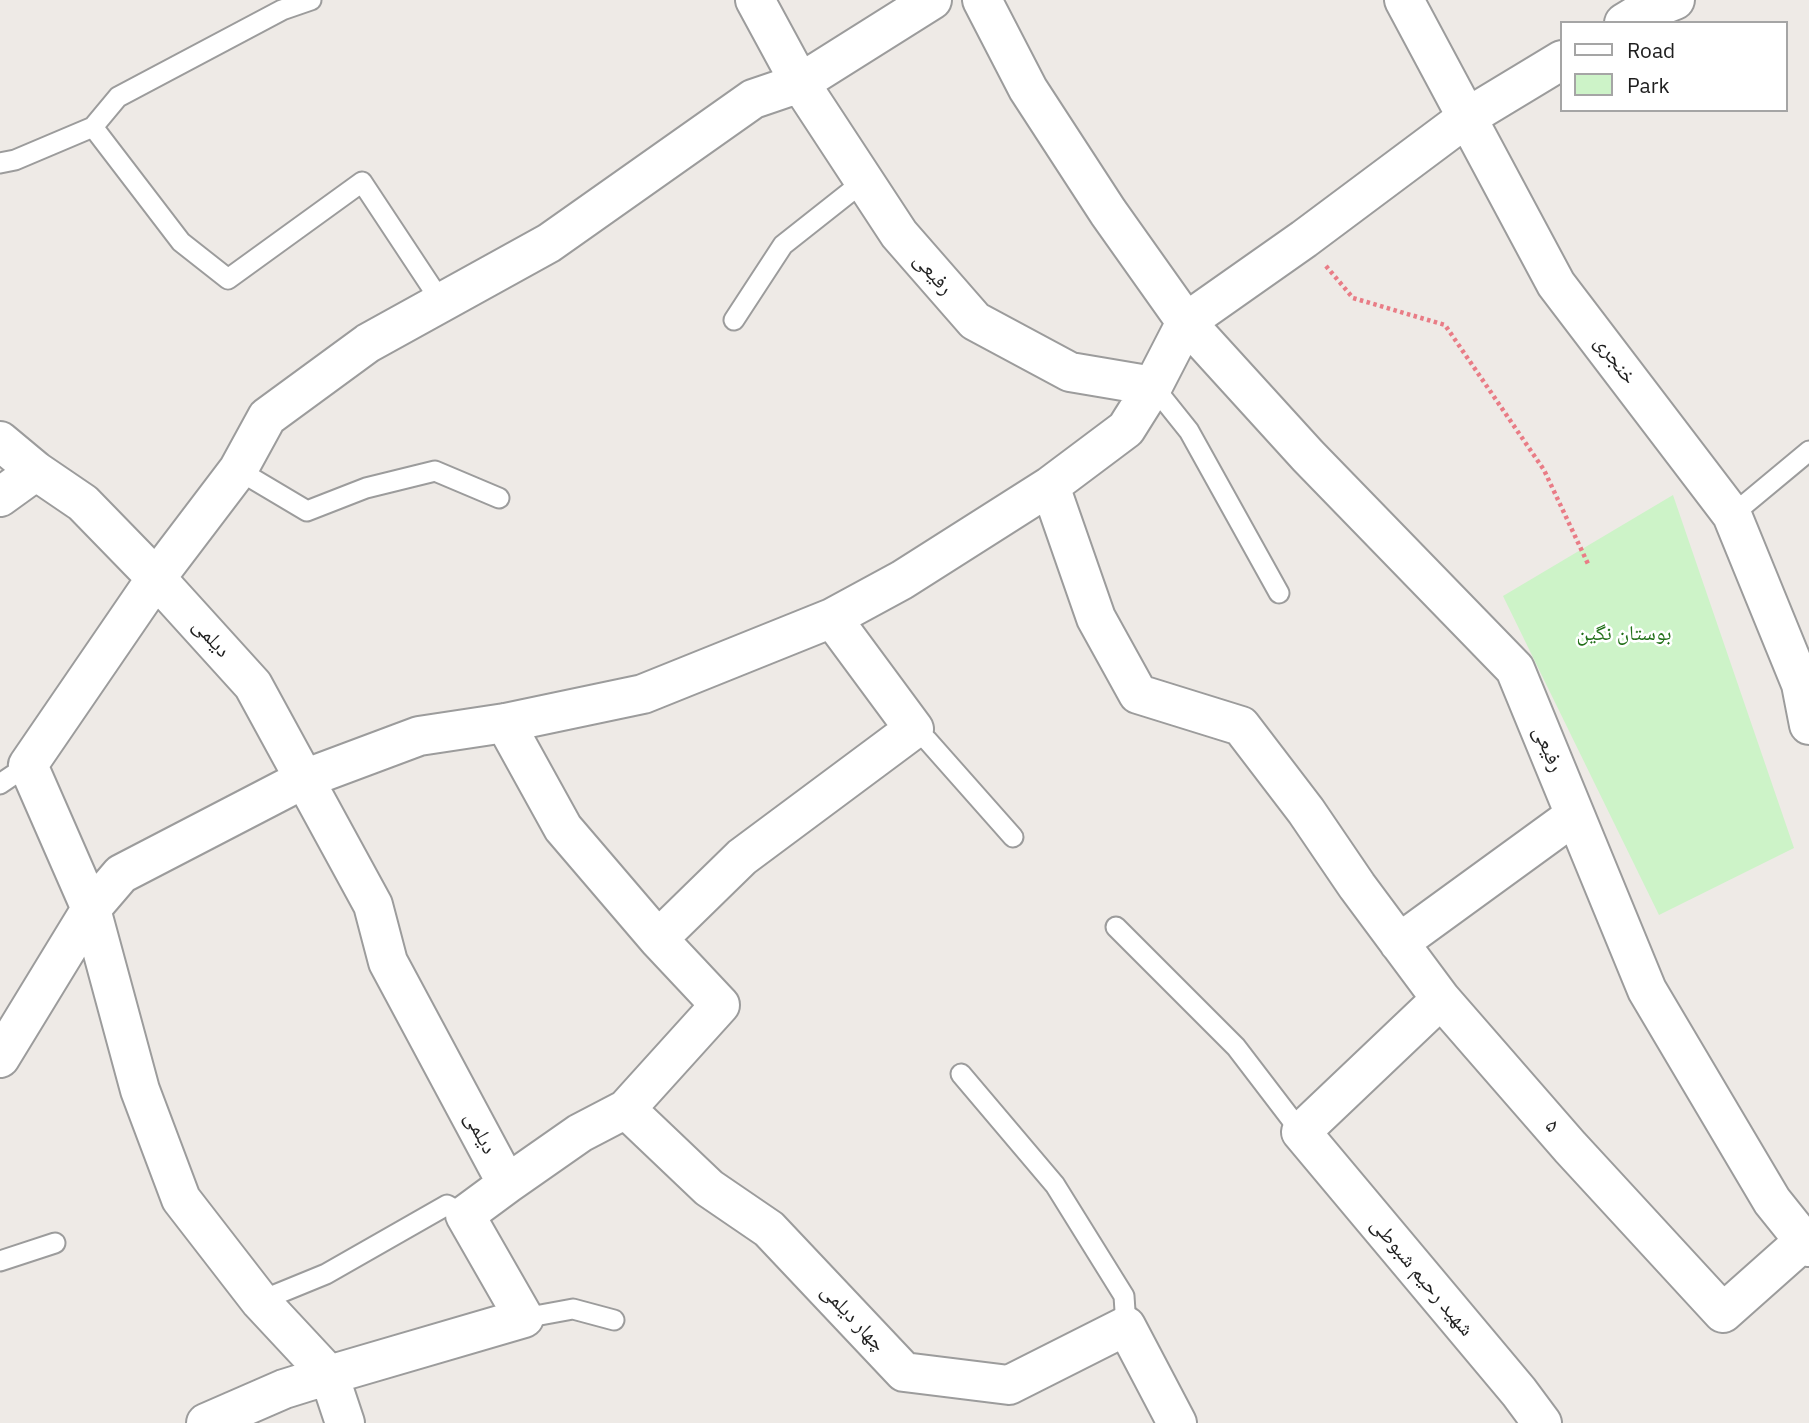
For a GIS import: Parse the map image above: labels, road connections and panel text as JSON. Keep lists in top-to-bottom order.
{
  "streets": {
    "street": [
      "رفیعی",
      "خنجری",
      "دیلمی",
      "۵",
      "شهید رحیم شبوطی",
      "چهار دیلمی"
    ]
  },
  "crossings": [
    ["رفیعی", "۵"]
  ],
  "parks": ["بوستان نگین"],
  "legend": ["Road", "Park"]
}
